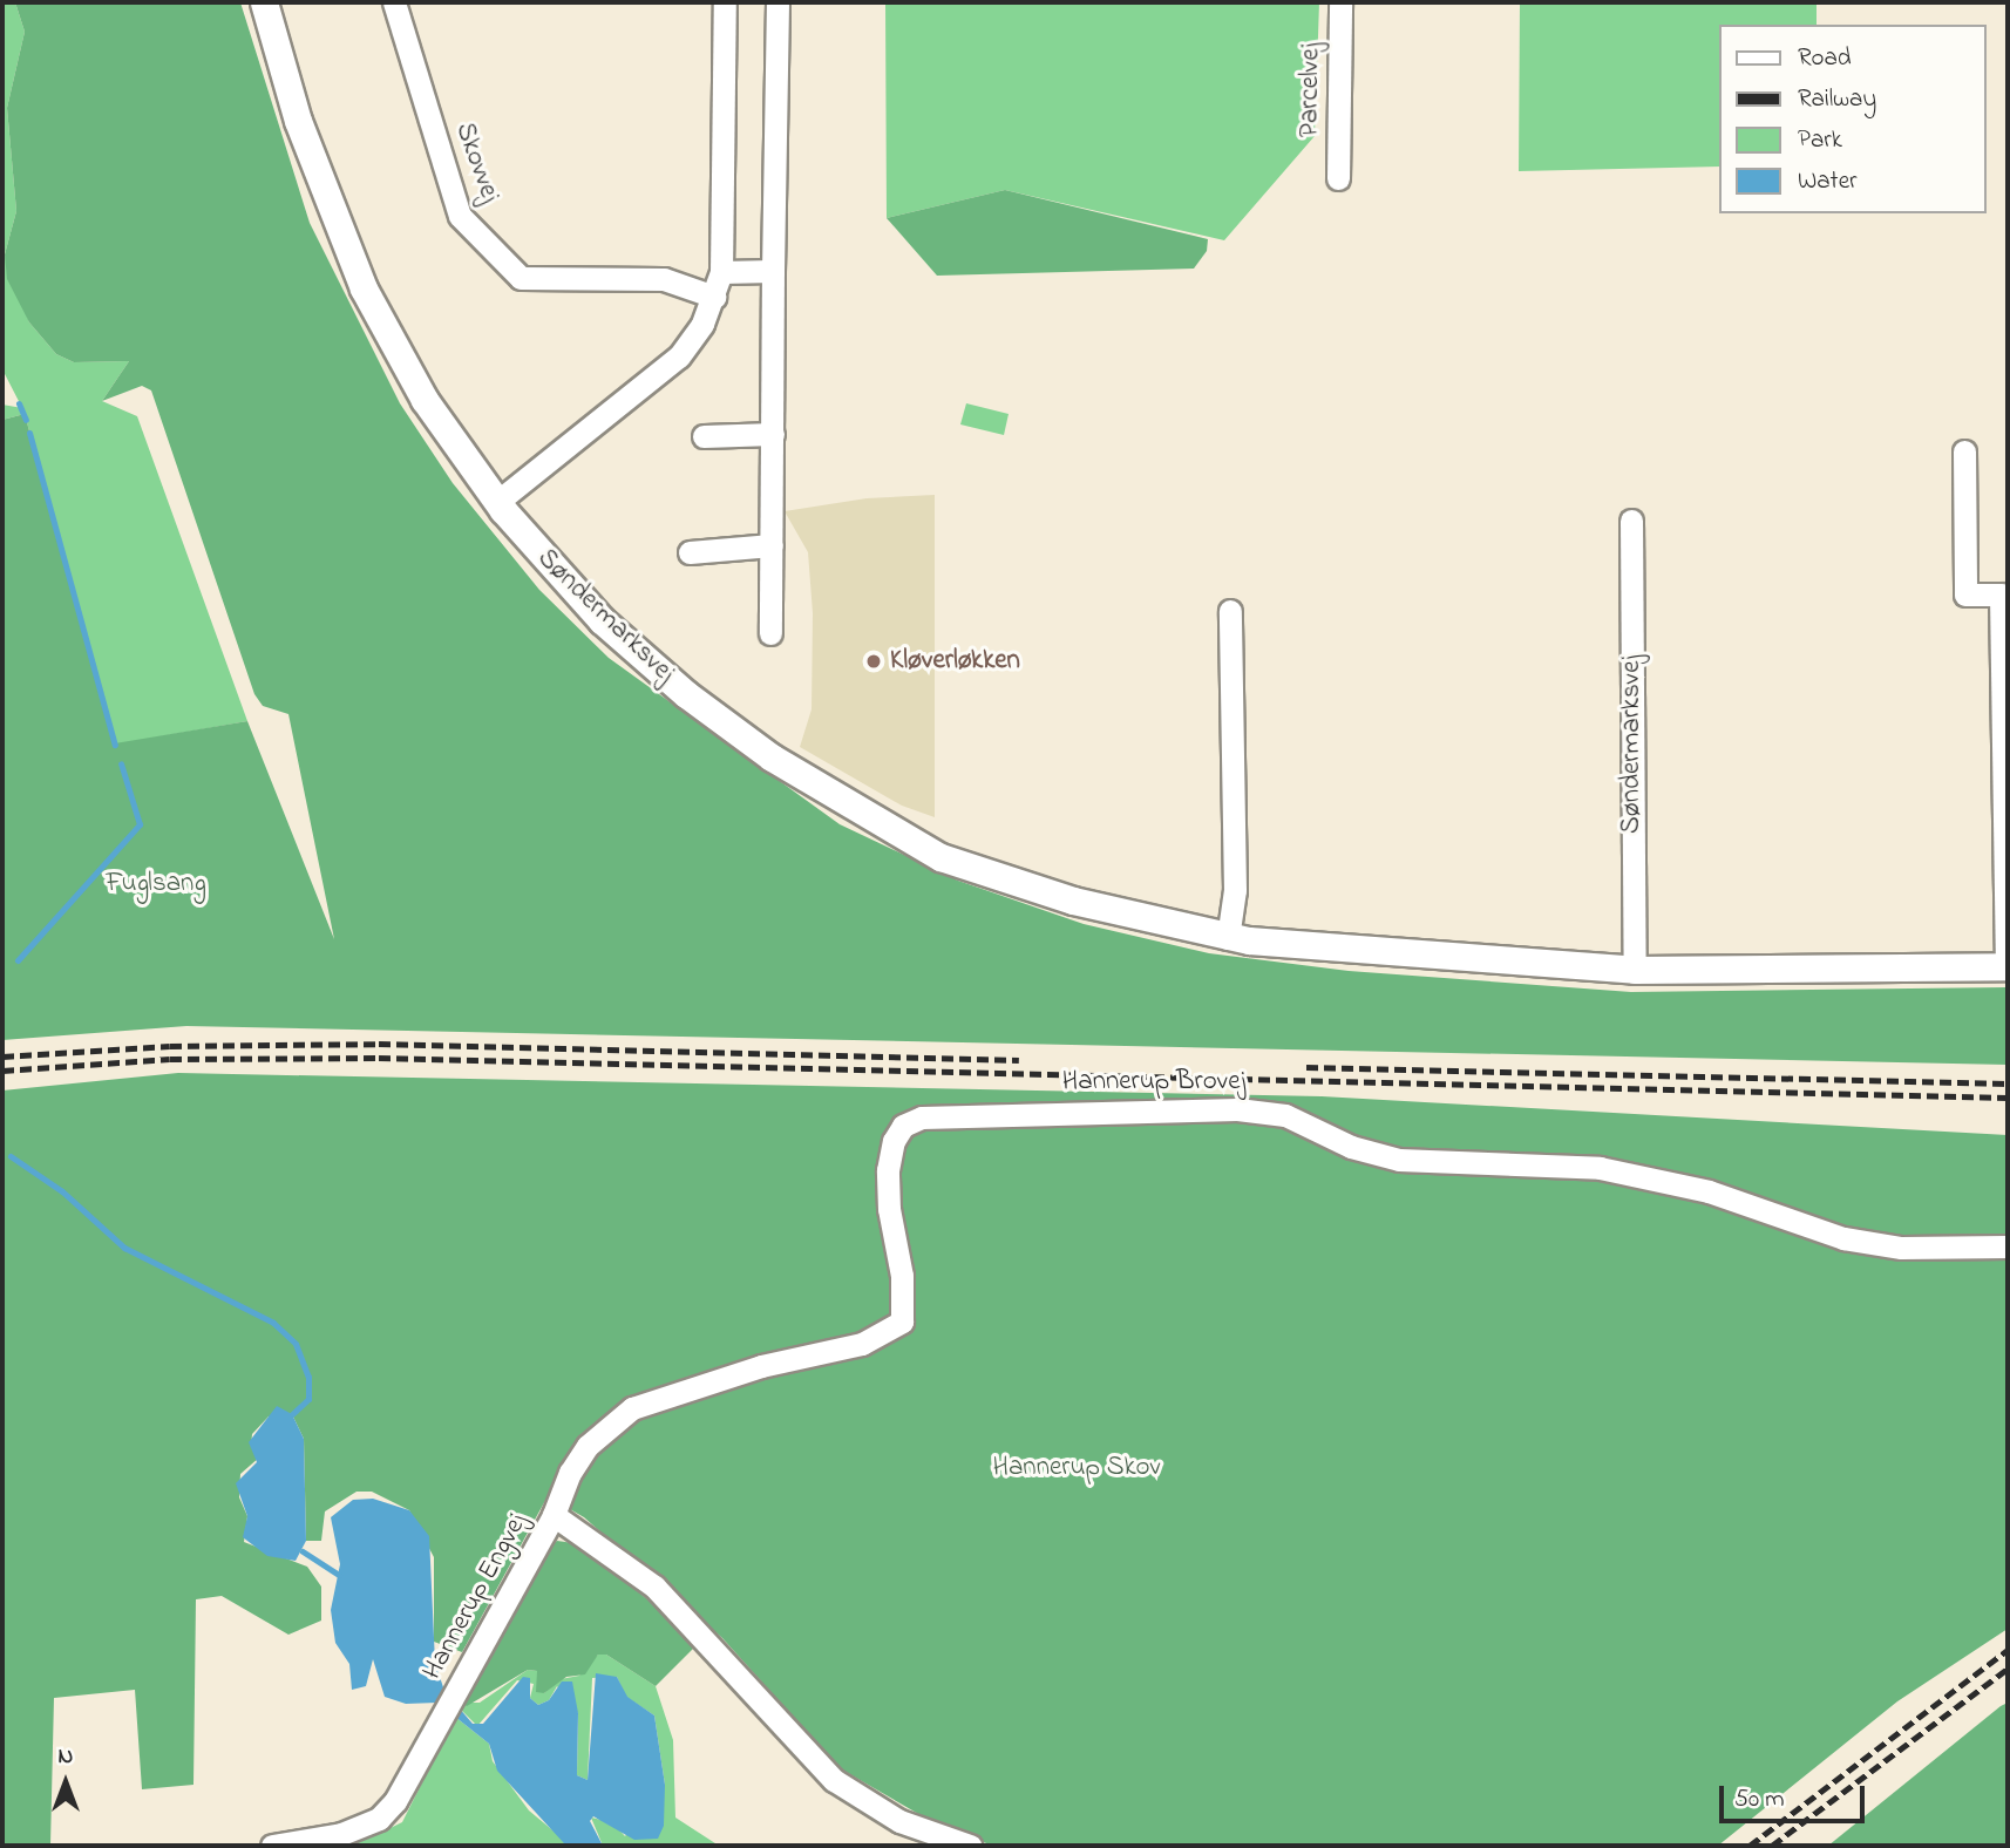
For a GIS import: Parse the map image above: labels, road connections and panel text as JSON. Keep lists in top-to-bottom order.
{
  "streets": {
    "street": [
      "Parcelvej",
      "Skovvej",
      "Søndermarksvej",
      "Hannerup Brovej",
      "Hannerup Engvej"
    ]
  },
  "crossings": [
    ["Hannerup Brovej", "Hannerup Engvej"]
  ],
  "parks": ["Fuglsang", "Hannerup Skov"],
  "places": ["Kløverløkken"],
  "legend": [
    "Road",
    "Railway",
    "Park",
    "Water"
  ],
  "scale_bar": "50 m",
  "north": "top"
}
